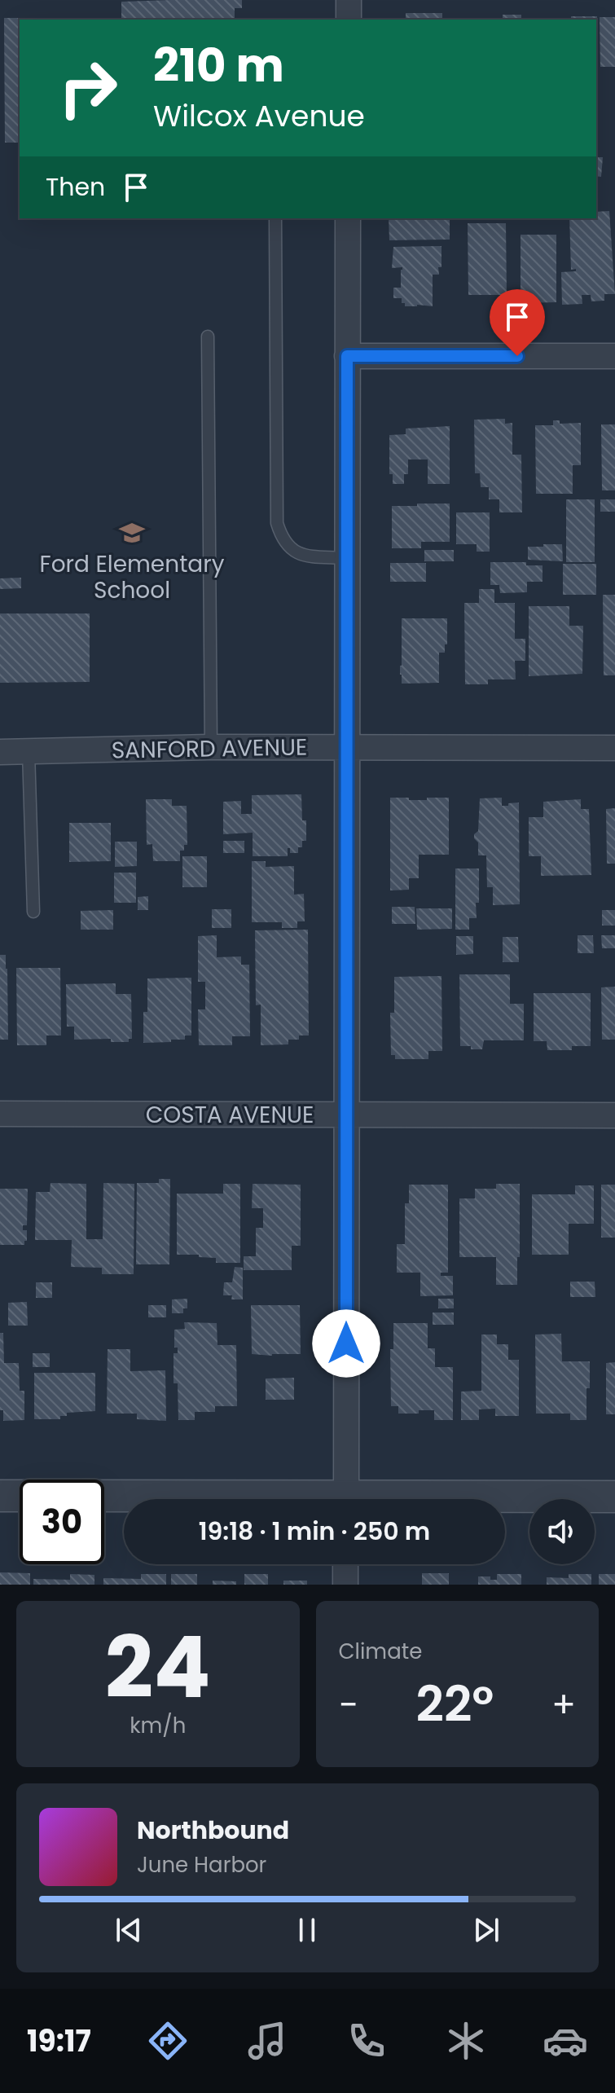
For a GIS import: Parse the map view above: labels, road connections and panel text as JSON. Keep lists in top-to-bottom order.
{
  "streets": {
    "street": ["SANFORD AVENUE", "COSTA AVENUE"]
  },
  "places": {
    "school or university": ["Ford Elementary School"]
  },
  "page": {
    "turn": ["210 m", "Wilcox Avenue"],
    "then": "Then",
    "limit": "30",
    "trip": "19:18 · 1 min · 250 m",
    "tile": [
      ["24", "km/h"],
      "Climate"
    ],
    "heat": ["−", "22°", "+"],
    "song": ["Northbound", "June Harbor"],
    "tabs": "19:17"
  }
}
